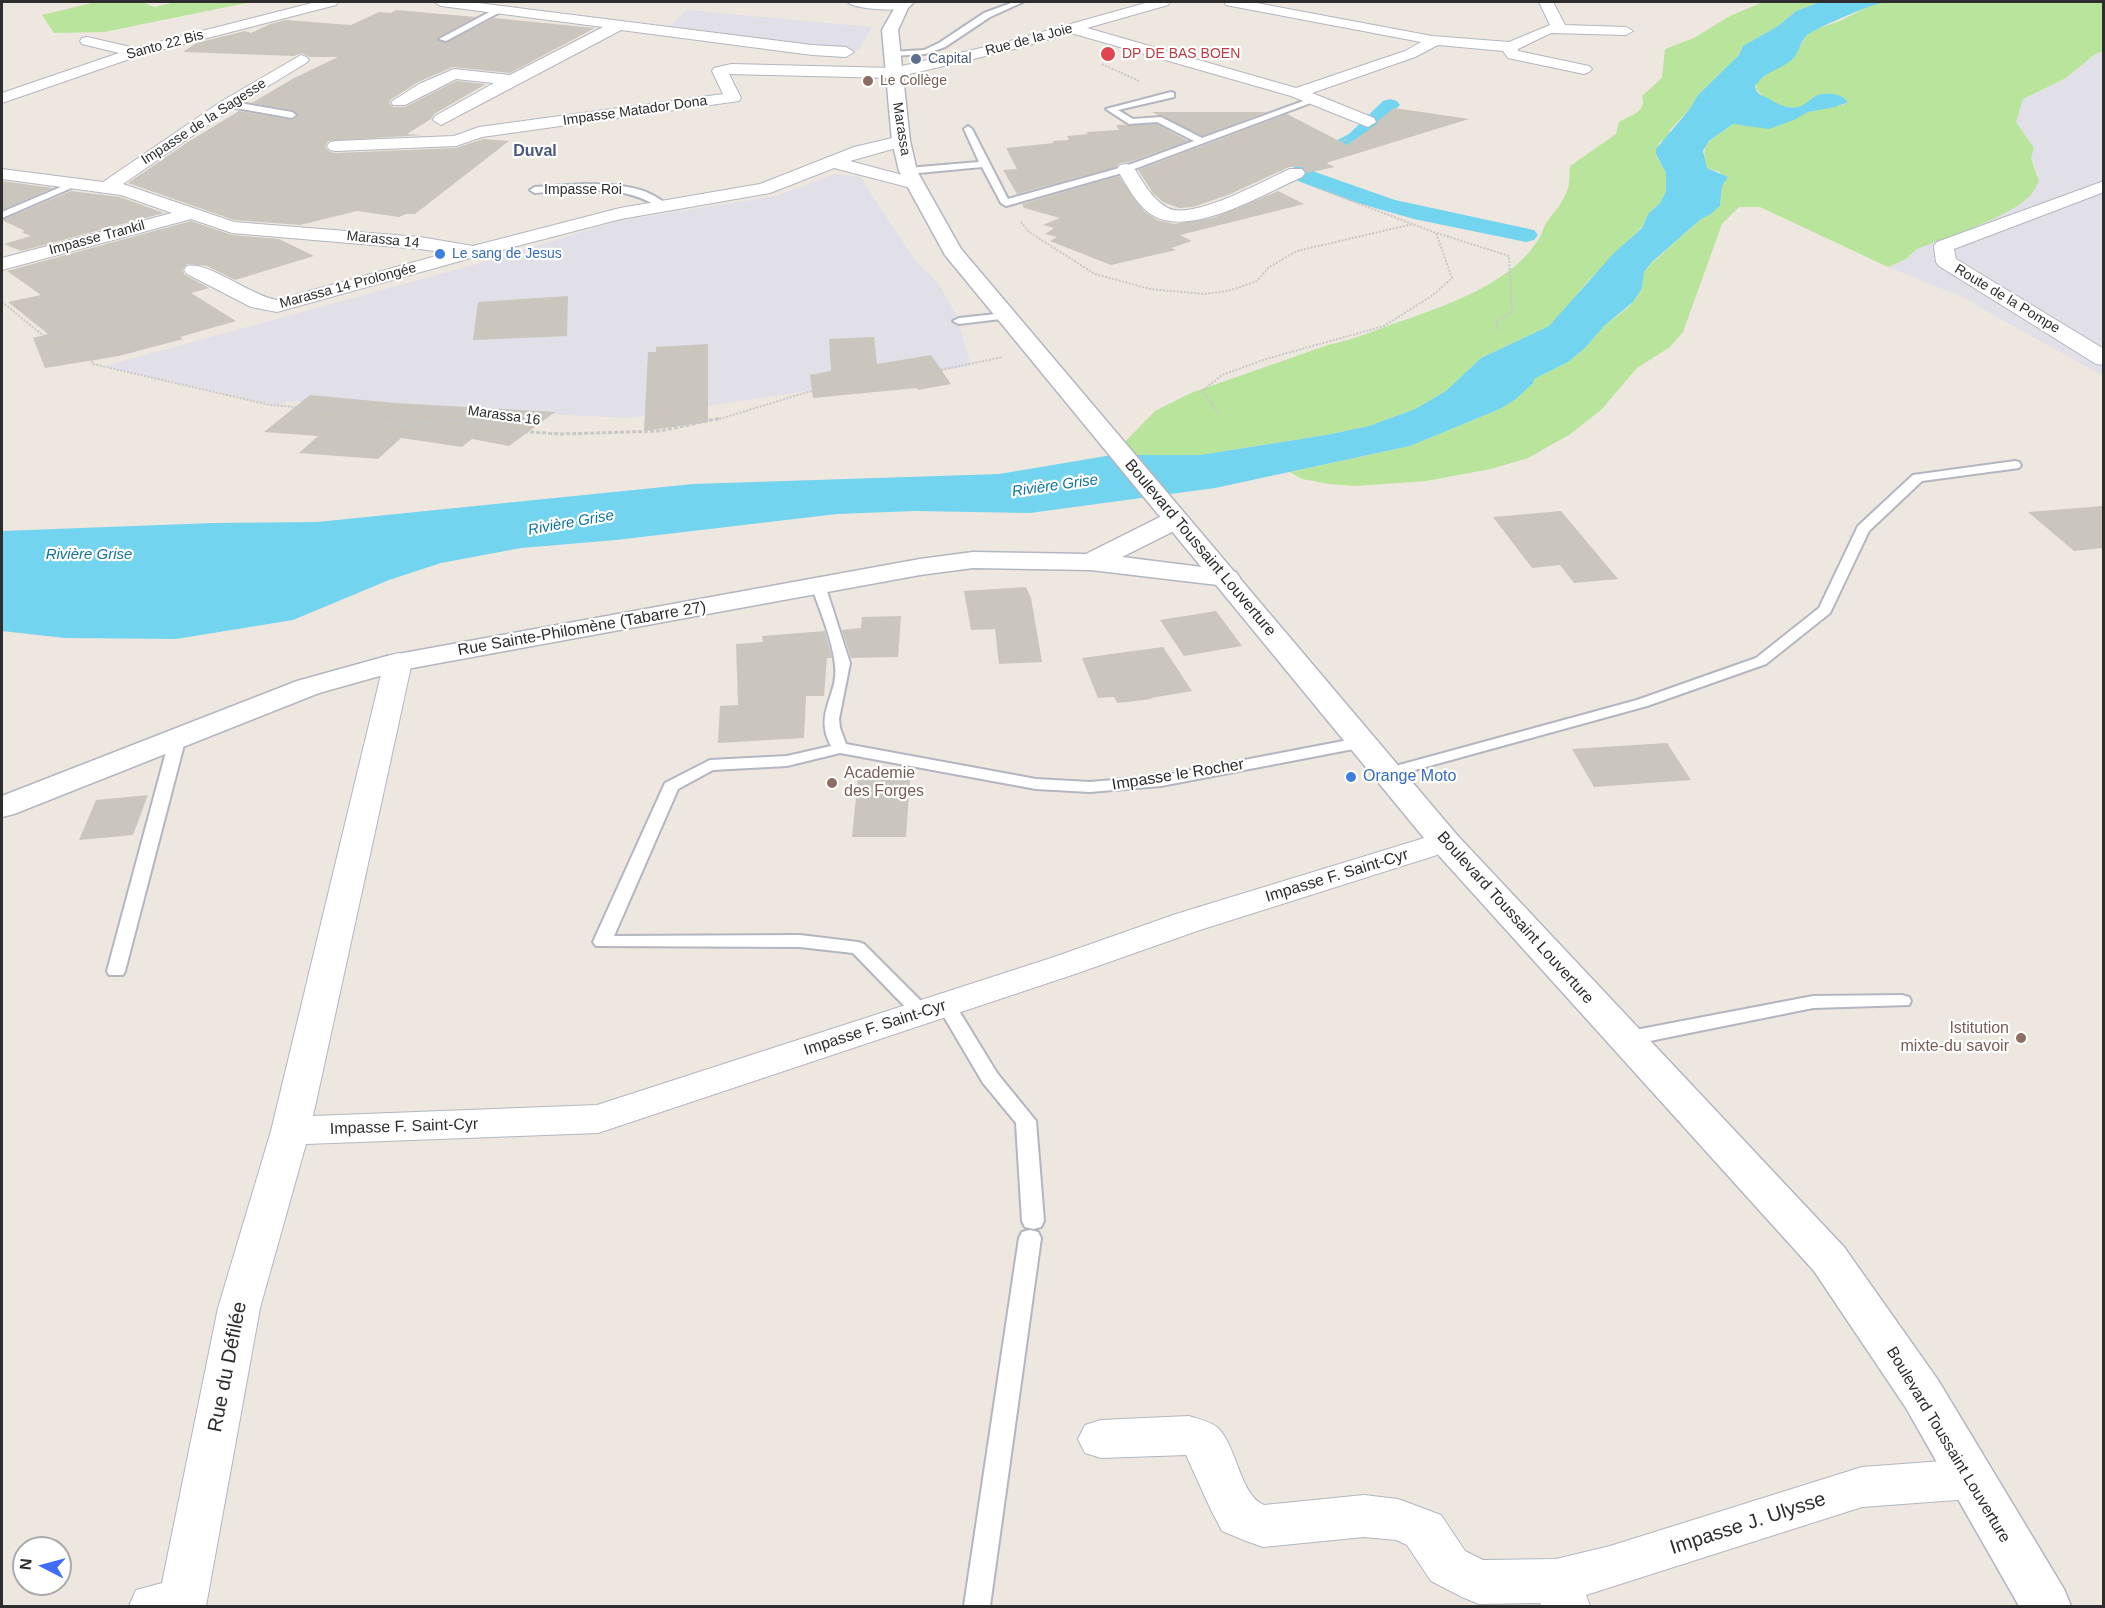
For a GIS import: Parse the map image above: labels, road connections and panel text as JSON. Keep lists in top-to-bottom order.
{
  "streets": {
    "main road": ["Marassa", "Boulevard Toussaint Louverture", "Rue Sainte-Philomène (Tabarre 27)"],
    "street": [
      "Rue de la Joie",
      "Santo 22 Bis",
      "Impasse Matador Dona",
      "Impasse de la Sagesse",
      "Impasse Trankil",
      "Marassa 14",
      "Marassa 14 Prolongée",
      "Route de la Pompe",
      "Impasse F. Saint-Cyr",
      "Rue du Défilée",
      "Impasse J. Ulysse"
    ],
    "lane": ["Impasse Roi", "Impasse le Rocher"],
    "path": ["Marassa 16"]
  },
  "crossings": [
    ["Rue de la Joie", "Impasse Matador Dona"],
    ["Rue de la Joie", "Marassa"],
    ["Impasse Matador Dona", "Marassa"],
    ["Impasse de la Sagesse", "Marassa 14"],
    ["Marassa", "Marassa 14"],
    ["Marassa", "Boulevard Toussaint Louverture"],
    ["Impasse Roi", "Marassa 14"],
    ["Impasse Trankil", "Marassa 14"],
    ["Marassa 14", "Marassa 14 Prolongée"],
    ["Marassa 16", "Boulevard Toussaint Louverture"],
    ["Boulevard Toussaint Louverture", "Rue Sainte-Philomène (Tabarre 27)"],
    ["Boulevard Toussaint Louverture", "Impasse le Rocher"],
    ["Boulevard Toussaint Louverture", "Impasse F. Saint-Cyr"],
    ["Boulevard Toussaint Louverture", "Impasse J. Ulysse"],
    ["Rue Sainte-Philomène (Tabarre 27)", "Rue du Défilée"],
    ["Impasse F. Saint-Cyr", "Rue du Défilée"]
  ],
  "districts": ["Duval"],
  "water": ["Rivière Grise"],
  "places": [
    "DP DE BAS BOEN",
    "Capital",
    "Le Collège",
    "Le sang de Jesus",
    "Orange Moto",
    "Academie des Forges",
    "Istitution mixte-du savoir"
  ],
  "north": "left"
}
